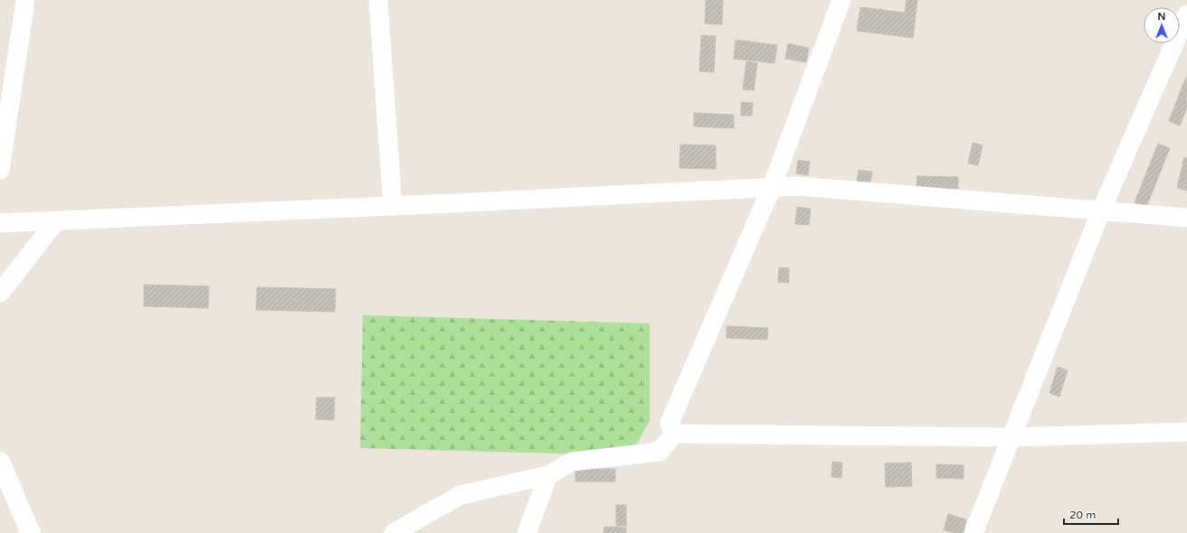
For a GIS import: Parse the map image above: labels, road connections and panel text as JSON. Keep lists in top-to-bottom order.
{
  "scale_bar": "20 m",
  "north": "top"
}
